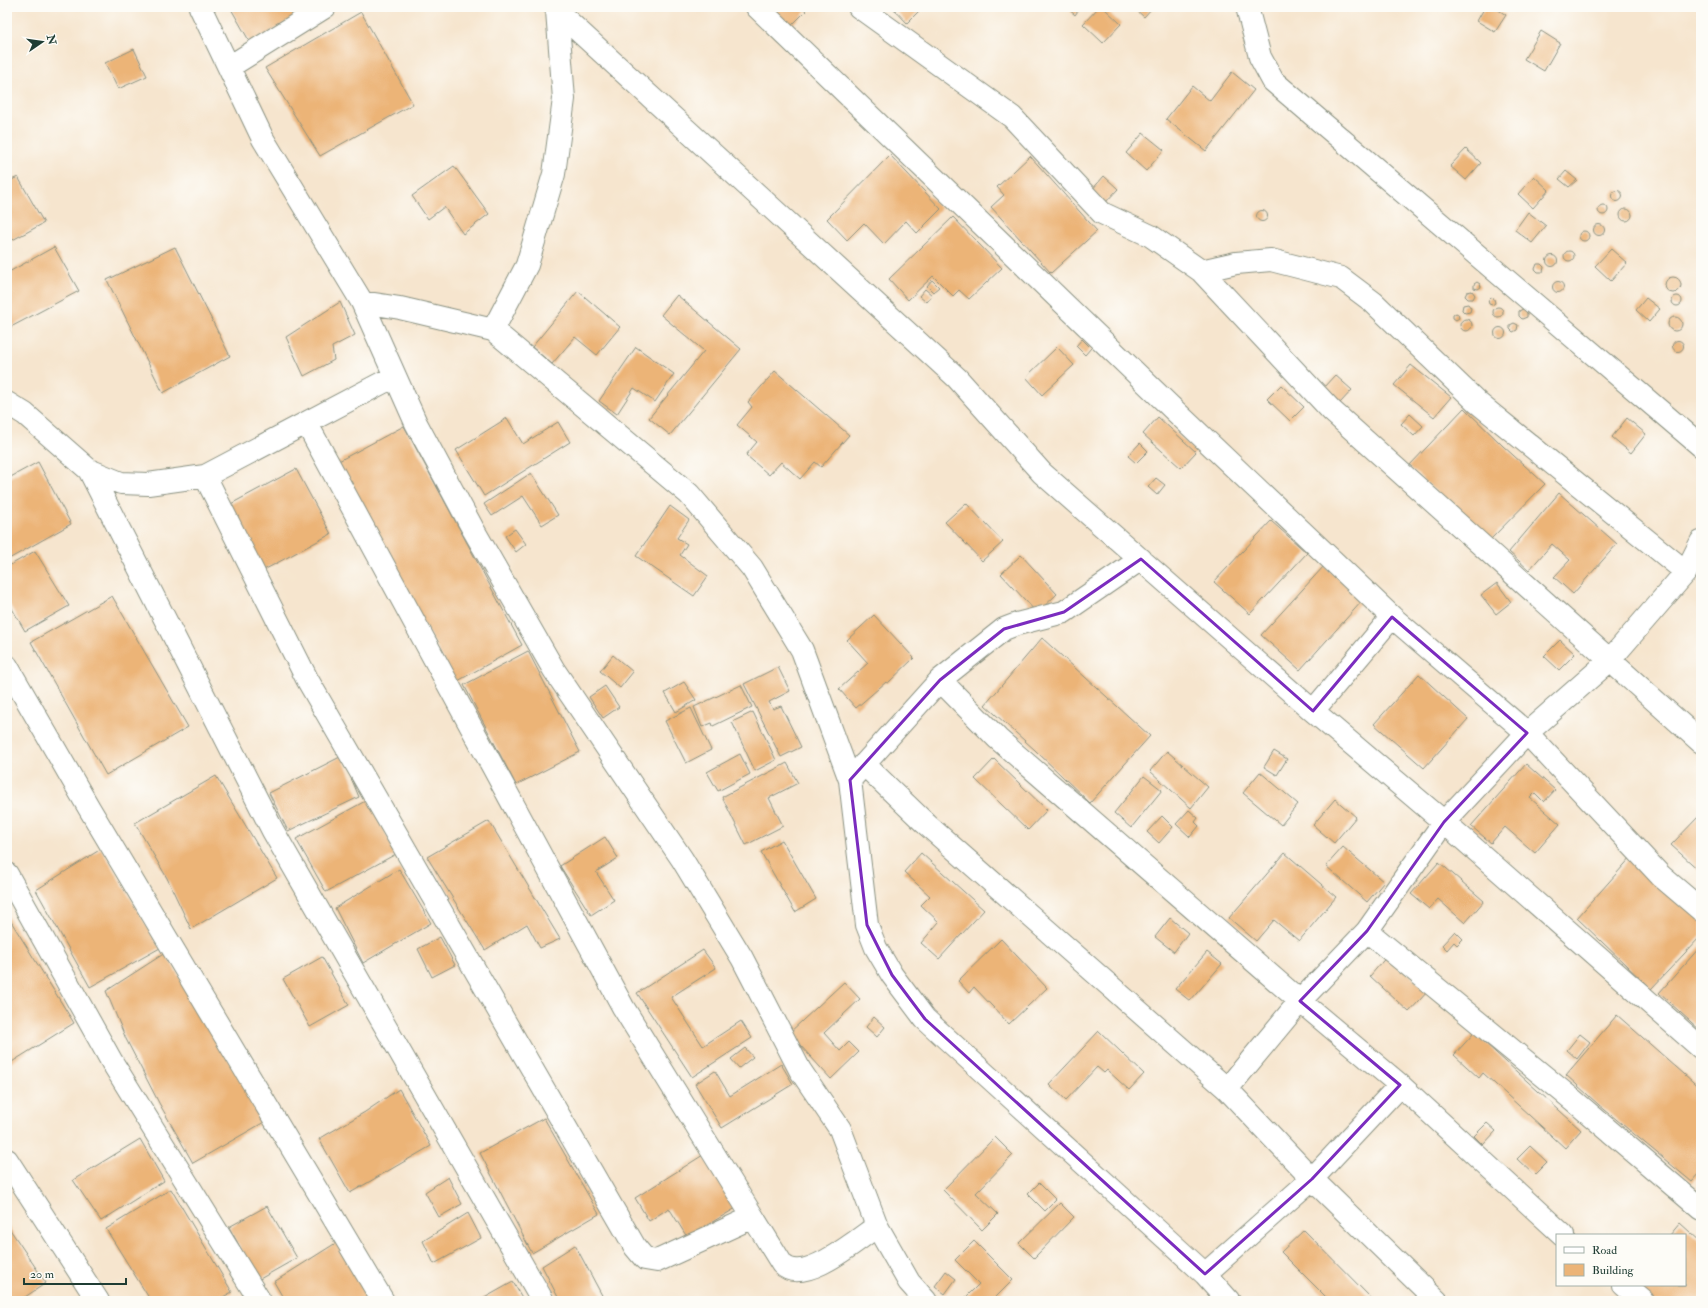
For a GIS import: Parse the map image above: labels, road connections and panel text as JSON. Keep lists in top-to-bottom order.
{
  "legend": ["Road", "Building"],
  "scale_bar": "20 m",
  "north": "right"
}
